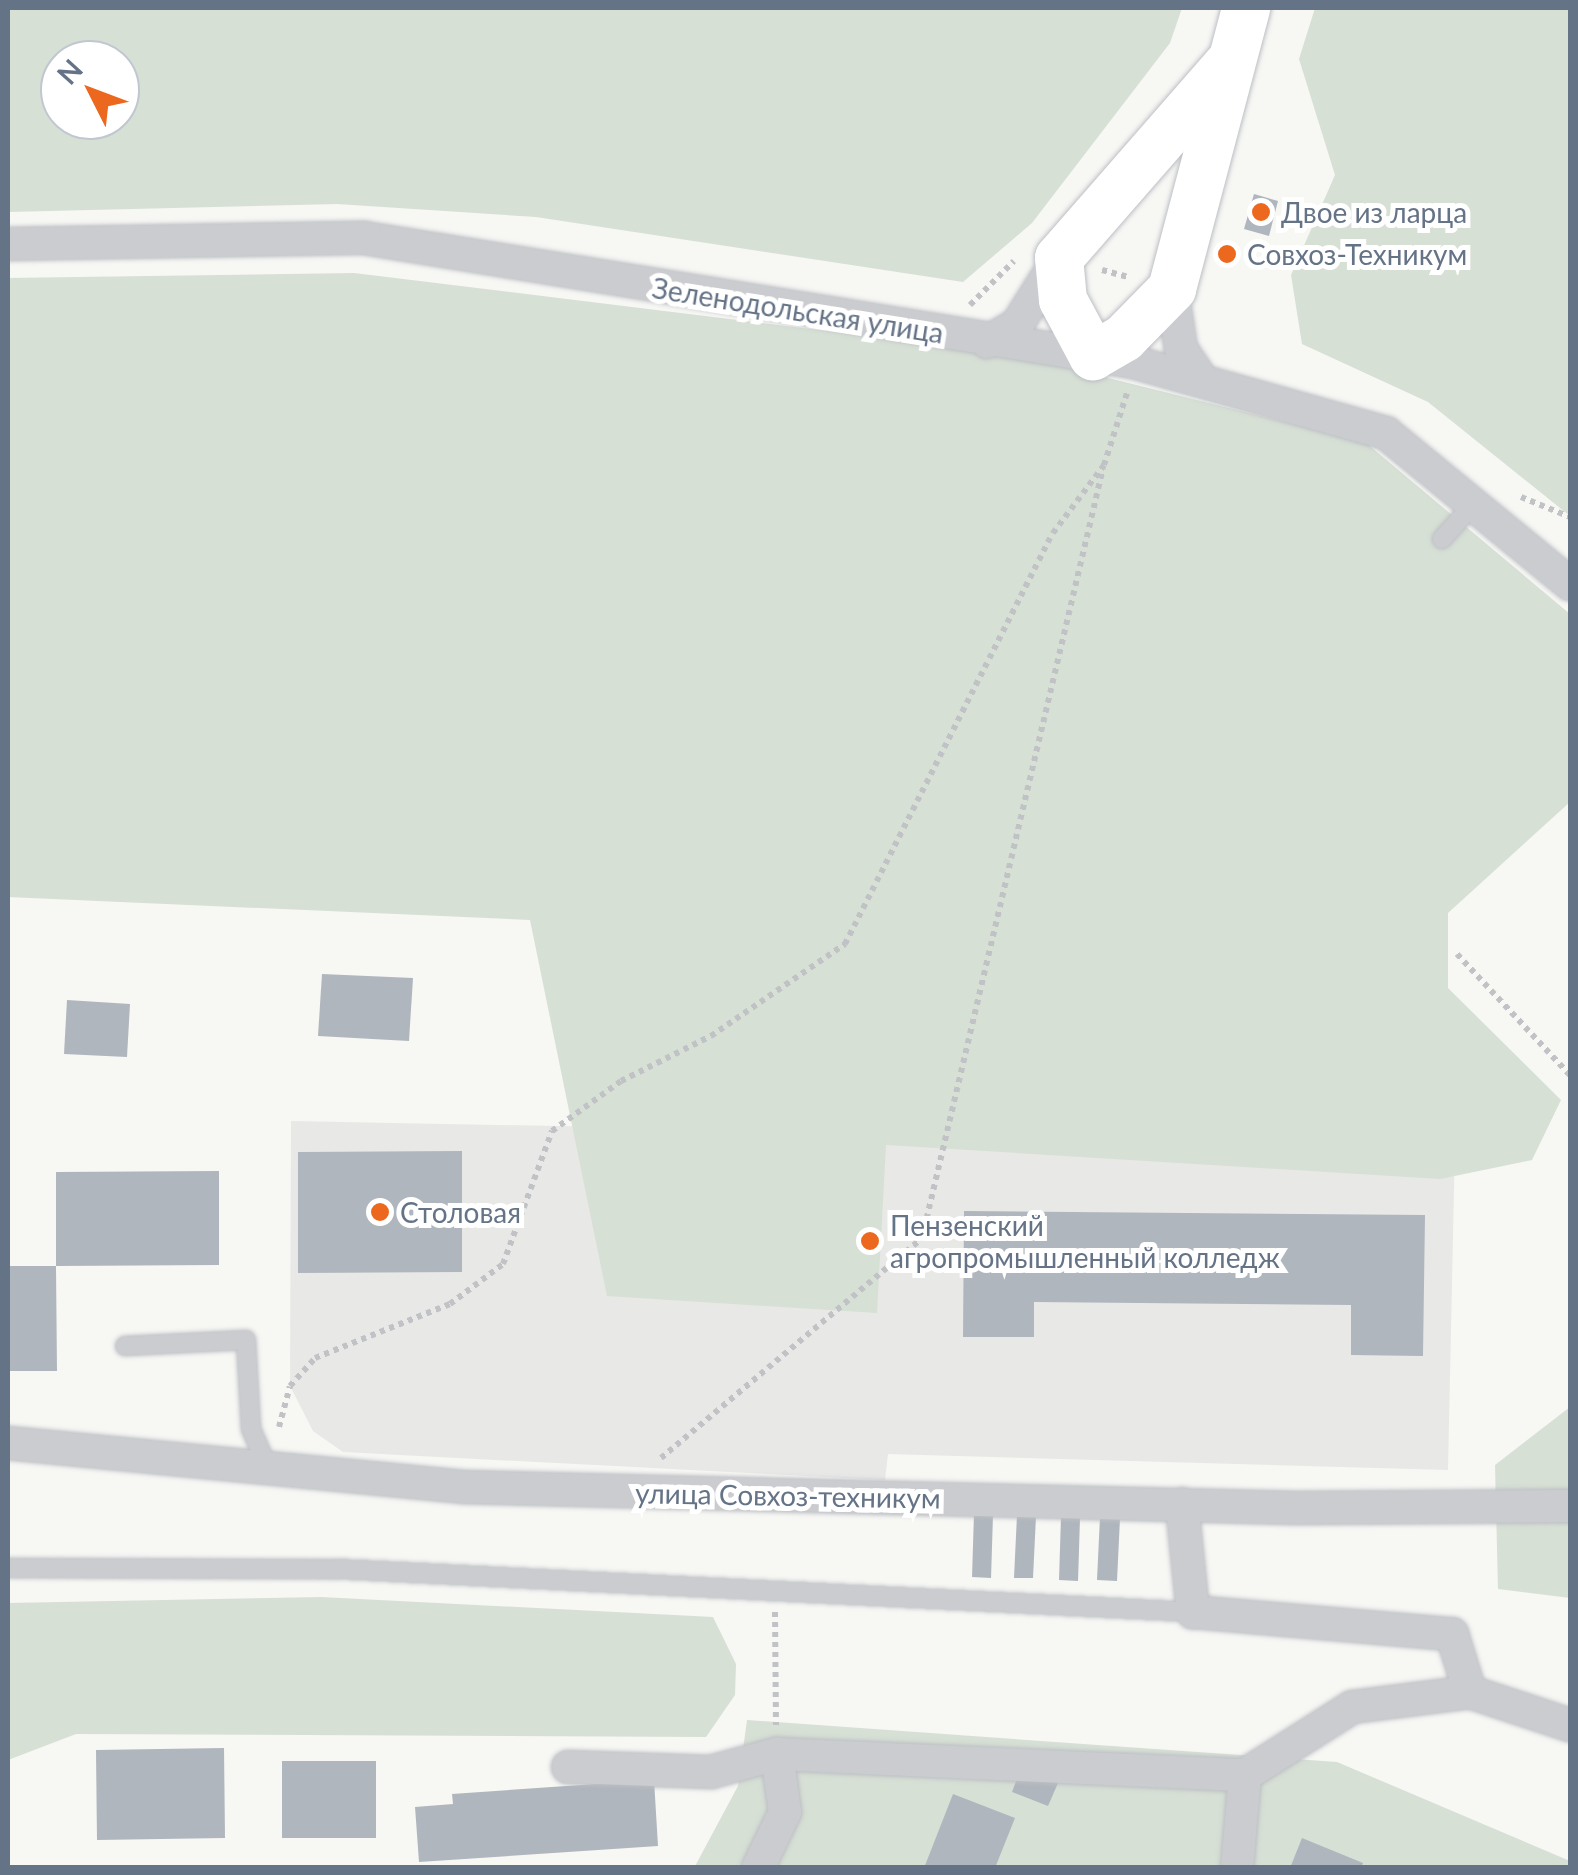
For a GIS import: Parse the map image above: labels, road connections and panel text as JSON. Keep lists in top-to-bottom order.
{
  "streets": {
    "street": ["Зеленодольская улица", "улица Совхоз-техникум"]
  },
  "places": [
    "Двое из ларца",
    "Совхоз-Техникум",
    "Столовая",
    "Пензенский агропромышленный колледж"
  ],
  "north": "top left"
}
